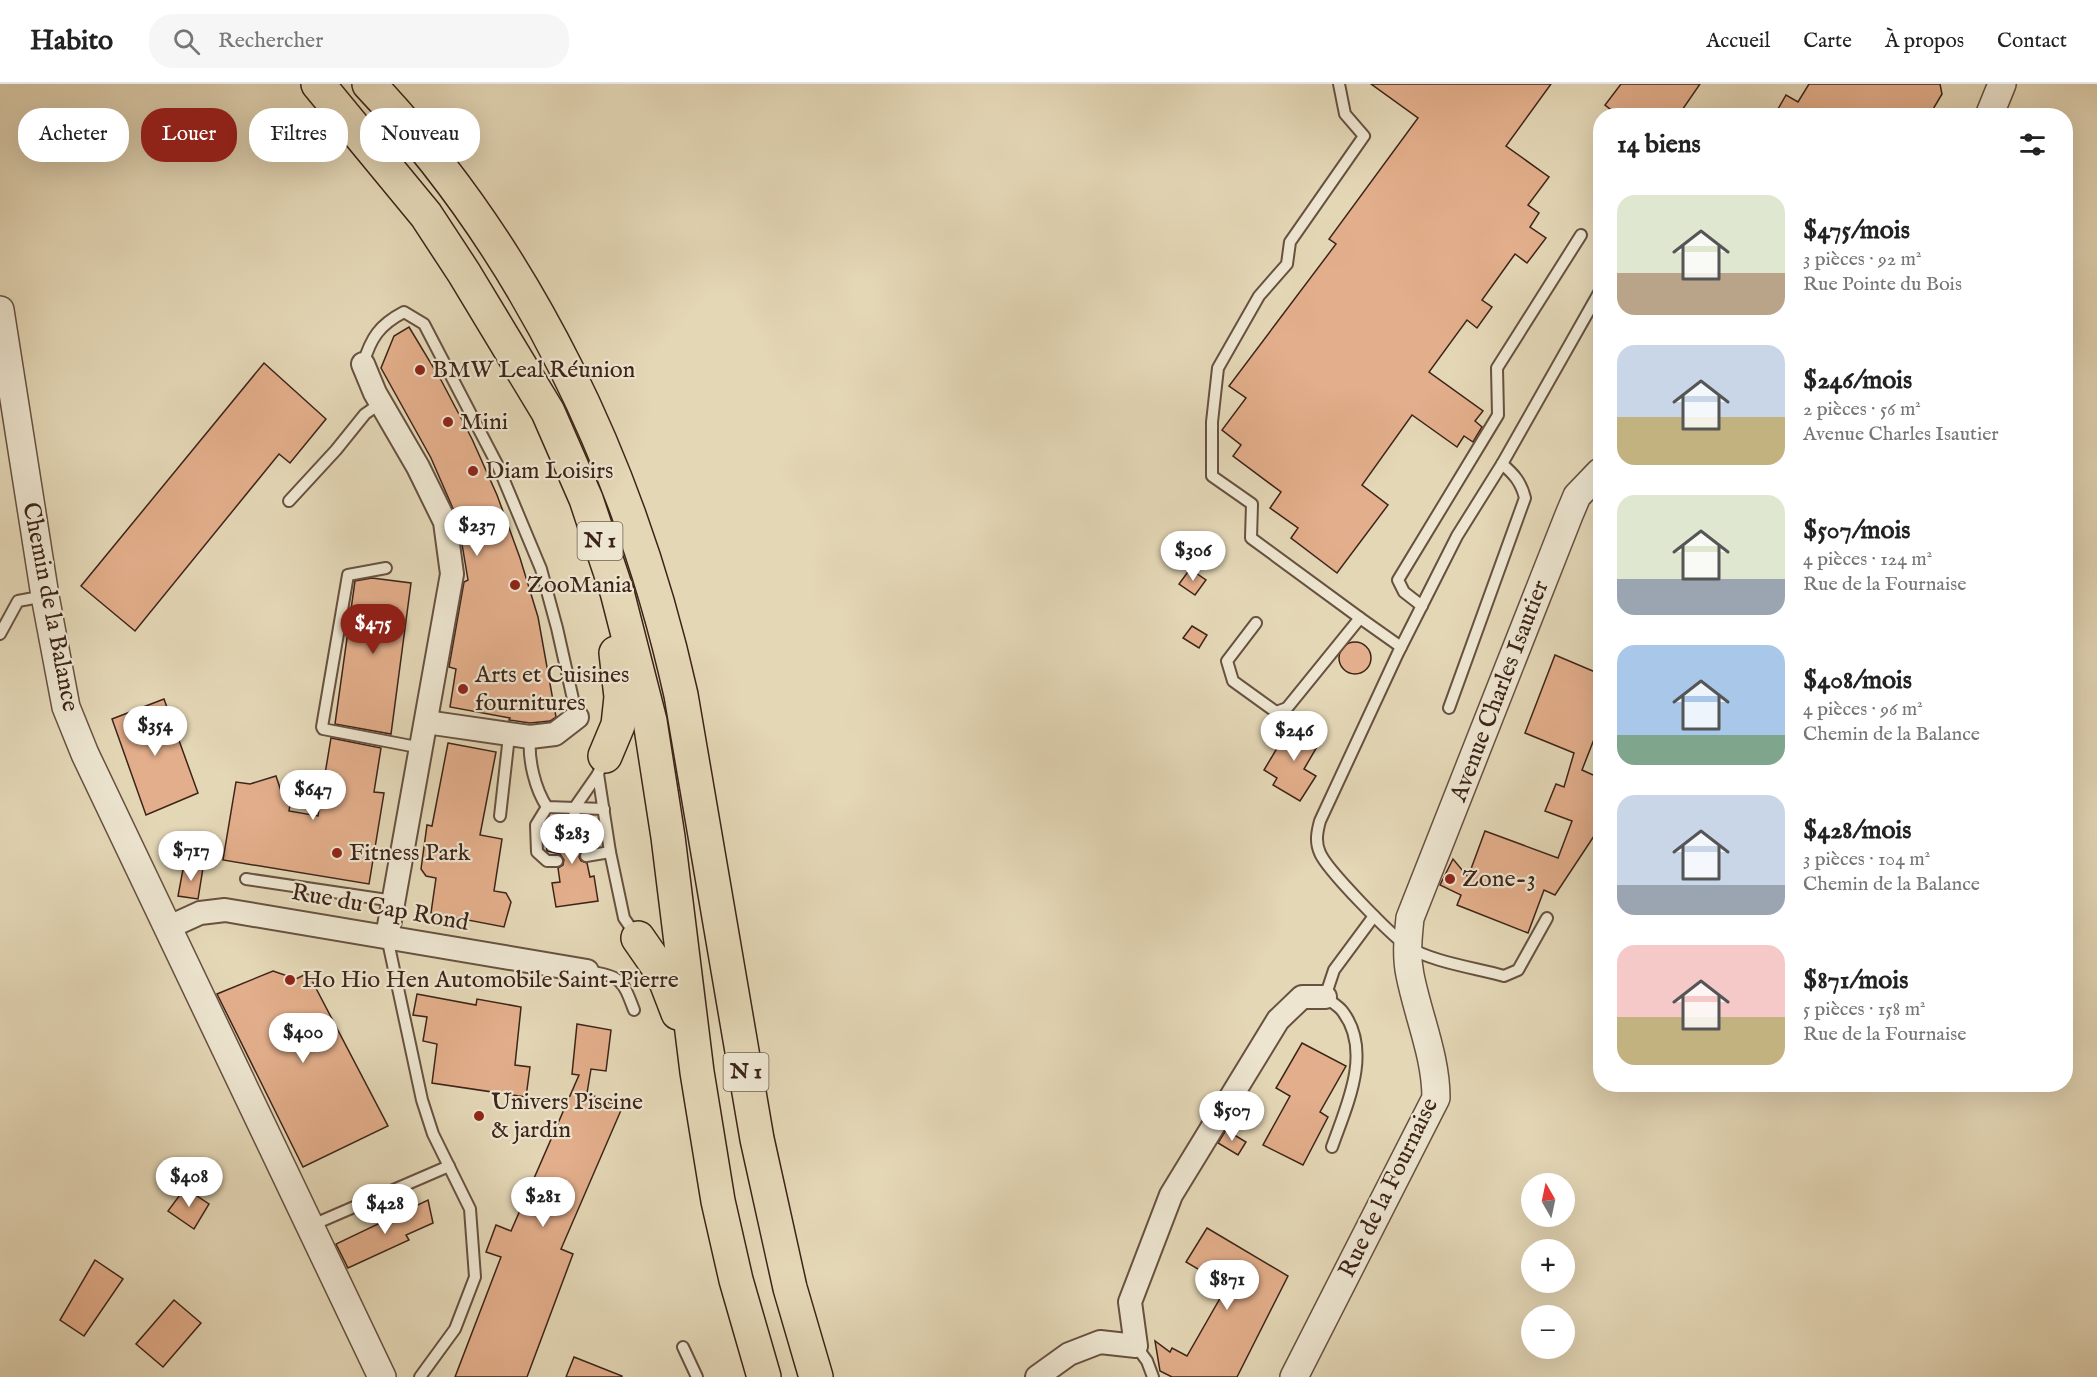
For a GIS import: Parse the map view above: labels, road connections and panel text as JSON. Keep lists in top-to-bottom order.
{
  "streets": {
    "highway": ["N 1"],
    "street": [
      "Chemin de la Balance",
      "Avenue Charles Isautier",
      "Rue du Cap Rond",
      "Rue de la Fournaise"
    ]
  },
  "crossings": [
    ["Chemin de la Balance", "Rue du Cap Rond"],
    ["Avenue Charles Isautier", "Rue de la Fournaise"]
  ],
  "places": [
    "BMW Leal Réunion",
    "Mini",
    "Diam Loisirs",
    "ZooMania",
    "Arts et Cuisines fournitures",
    "Fitness Park",
    "Zone-3",
    "Ho Hio Hen Automobile Saint-Pierre",
    "Univers Piscine & jardin"
  ],
  "north": "top",
  "page": {
    "header": "Habito",
    "search": "Rechercher",
    "nav": [
      "Accueil",
      "Carte",
      "À propos",
      "Contact"
    ],
    "chip": [
      "Acheter",
      "Louer",
      "Filtres",
      "Nouveau"
    ],
    "heading": "14 biens",
    "list": [
      {
        "name": "$475/mois",
        "note": "3 pièces · 92 m² · Rue Pointe du Bois"
      },
      {
        "name": "$246/mois",
        "note": "2 pièces · 56 m² · Avenue Charles Isautier"
      },
      {
        "name": "$507/mois",
        "note": "4 pièces · 124 m² · Rue de la Fournaise"
      },
      {
        "name": "$408/mois",
        "note": "4 pièces · 96 m² · Chemin de la Balance"
      },
      {
        "name": "$428/mois",
        "note": "3 pièces · 104 m² · Chemin de la Balance"
      },
      {
        "name": "$871/mois",
        "note": "5 pièces · 158 m² · Rue de la Fournaise"
      }
    ],
    "price": [
      "$237",
      "$306",
      "$475",
      "$354",
      "$246",
      "$647",
      "$283",
      "$717",
      "$400",
      "$507",
      "$408",
      "$281",
      "$428",
      "$871"
    ],
    "map_buttons": ["+", "−"]
  }
}
